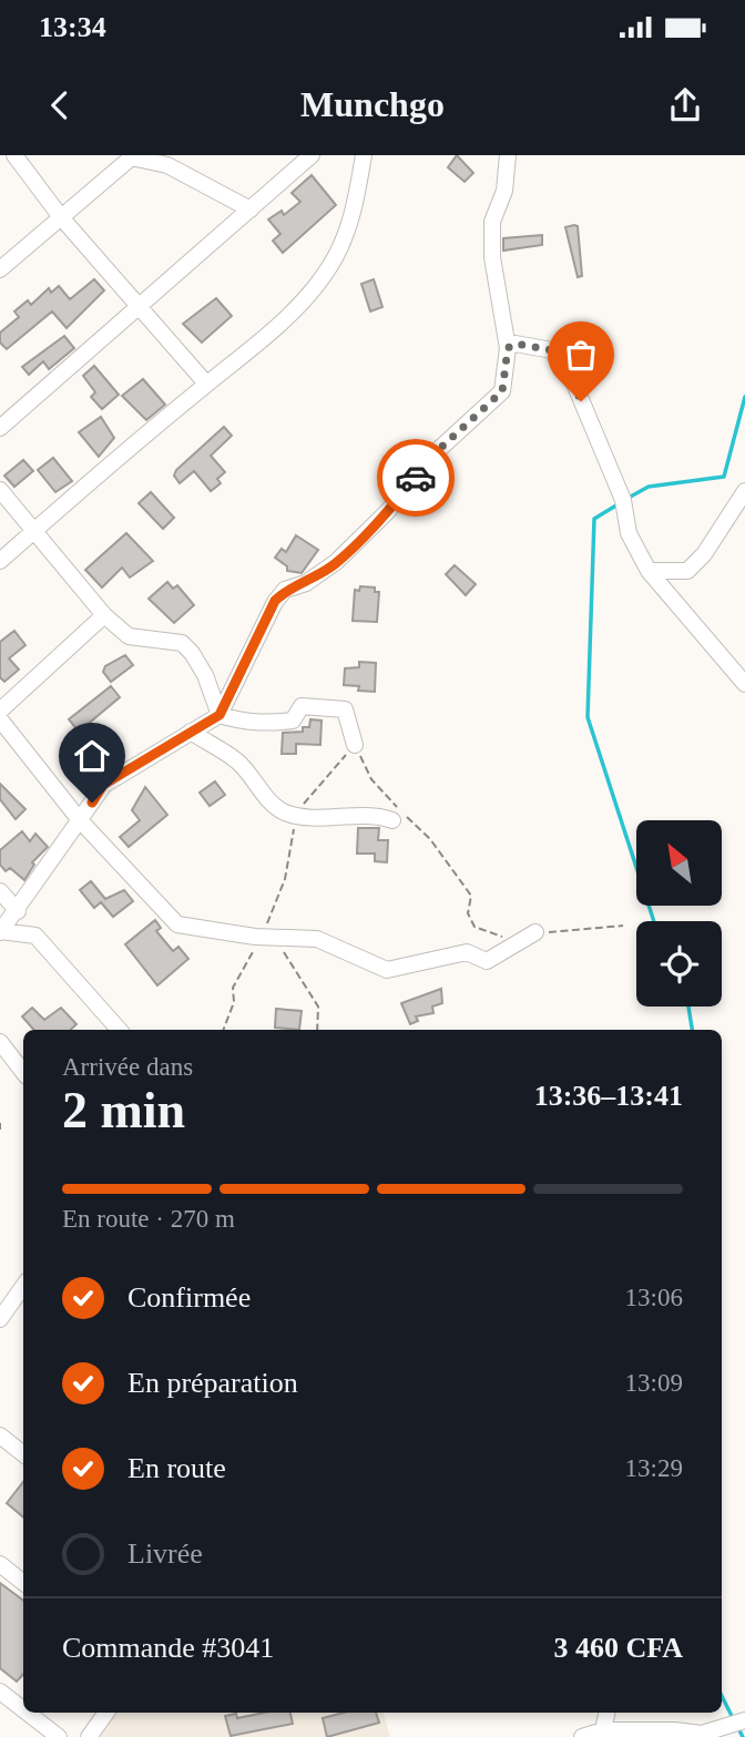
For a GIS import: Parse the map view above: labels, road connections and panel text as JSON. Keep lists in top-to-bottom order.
{
  "north": "top left",
  "page": {
    "status": "13:34",
    "header": "Munchgo",
    "heading": ["2 min", "Arrivée dans", "13:36–13:41"],
    "panel": ["Commande #3041", "3 460 CFA"],
    "bar": "En route · 270 m",
    "list": [
      ["Confirmée", "13:06"],
      ["En préparation", "13:09"],
      ["En route", "13:29"],
      "Livrée"
    ]
  }
}
